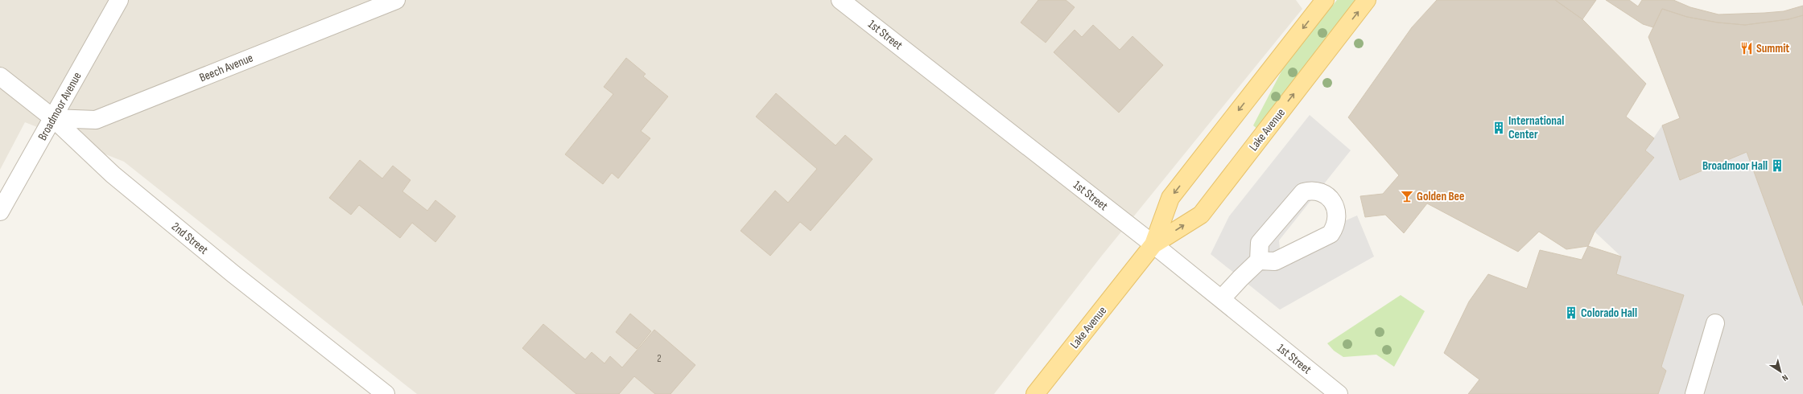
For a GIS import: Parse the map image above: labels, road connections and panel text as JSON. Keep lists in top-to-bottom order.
{
  "streets": {
    "main road": ["Lake Avenue"],
    "street": [
      "1st Street",
      "Beech Avenue",
      "Broadmoor Avenue",
      "2nd Street"
    ]
  },
  "crossings": [
    ["1st Street", "Lake Avenue"],
    ["Beech Avenue", "Broadmoor Avenue"],
    ["Beech Avenue", "2nd Street"],
    ["Broadmoor Avenue", "2nd Street"]
  ],
  "places": {
    "restaurant": ["Summit"],
    "building": ["International Center", "Broadmoor Hall", "Colorado Hall"],
    "bar": ["Golden Bee"]
  },
  "house_numbers": ["2"],
  "north": "bottom right"
}
